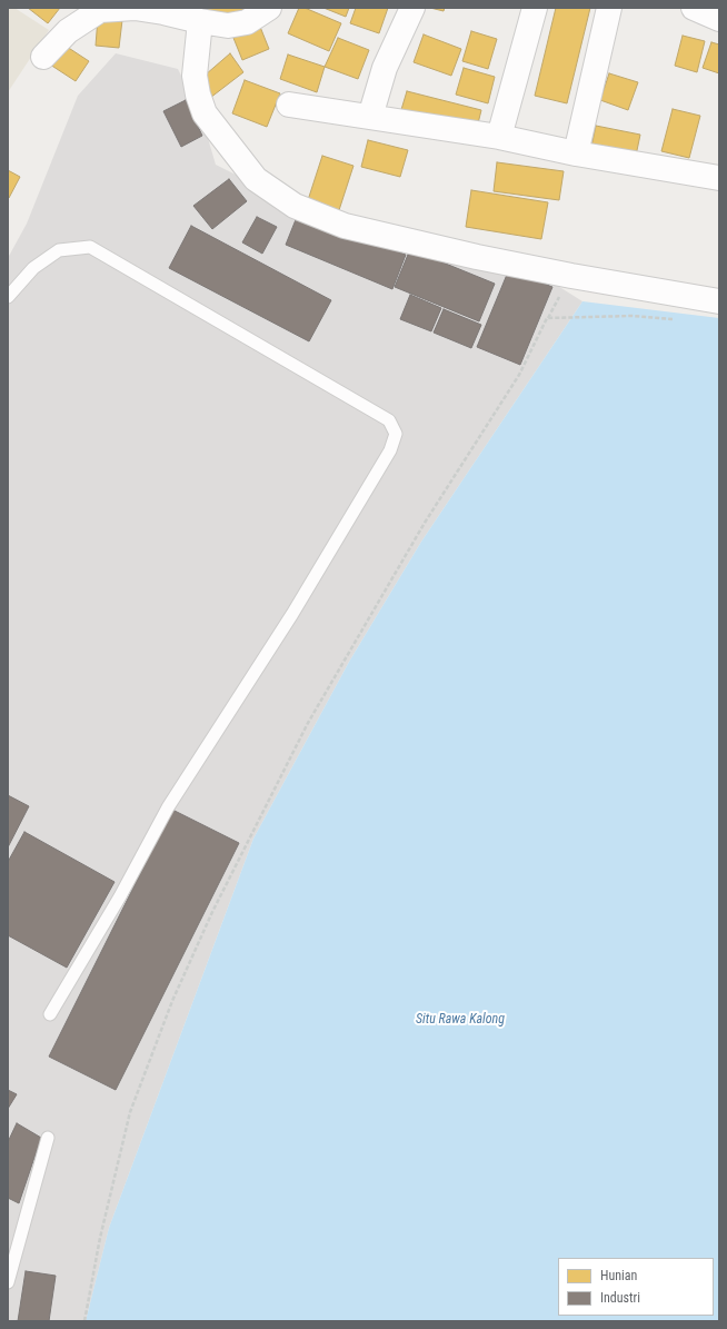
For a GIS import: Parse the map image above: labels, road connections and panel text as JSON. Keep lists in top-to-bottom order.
{
  "water": ["Situ Rawa Kalong"],
  "legend": ["Hunian", "Industri"]
}
